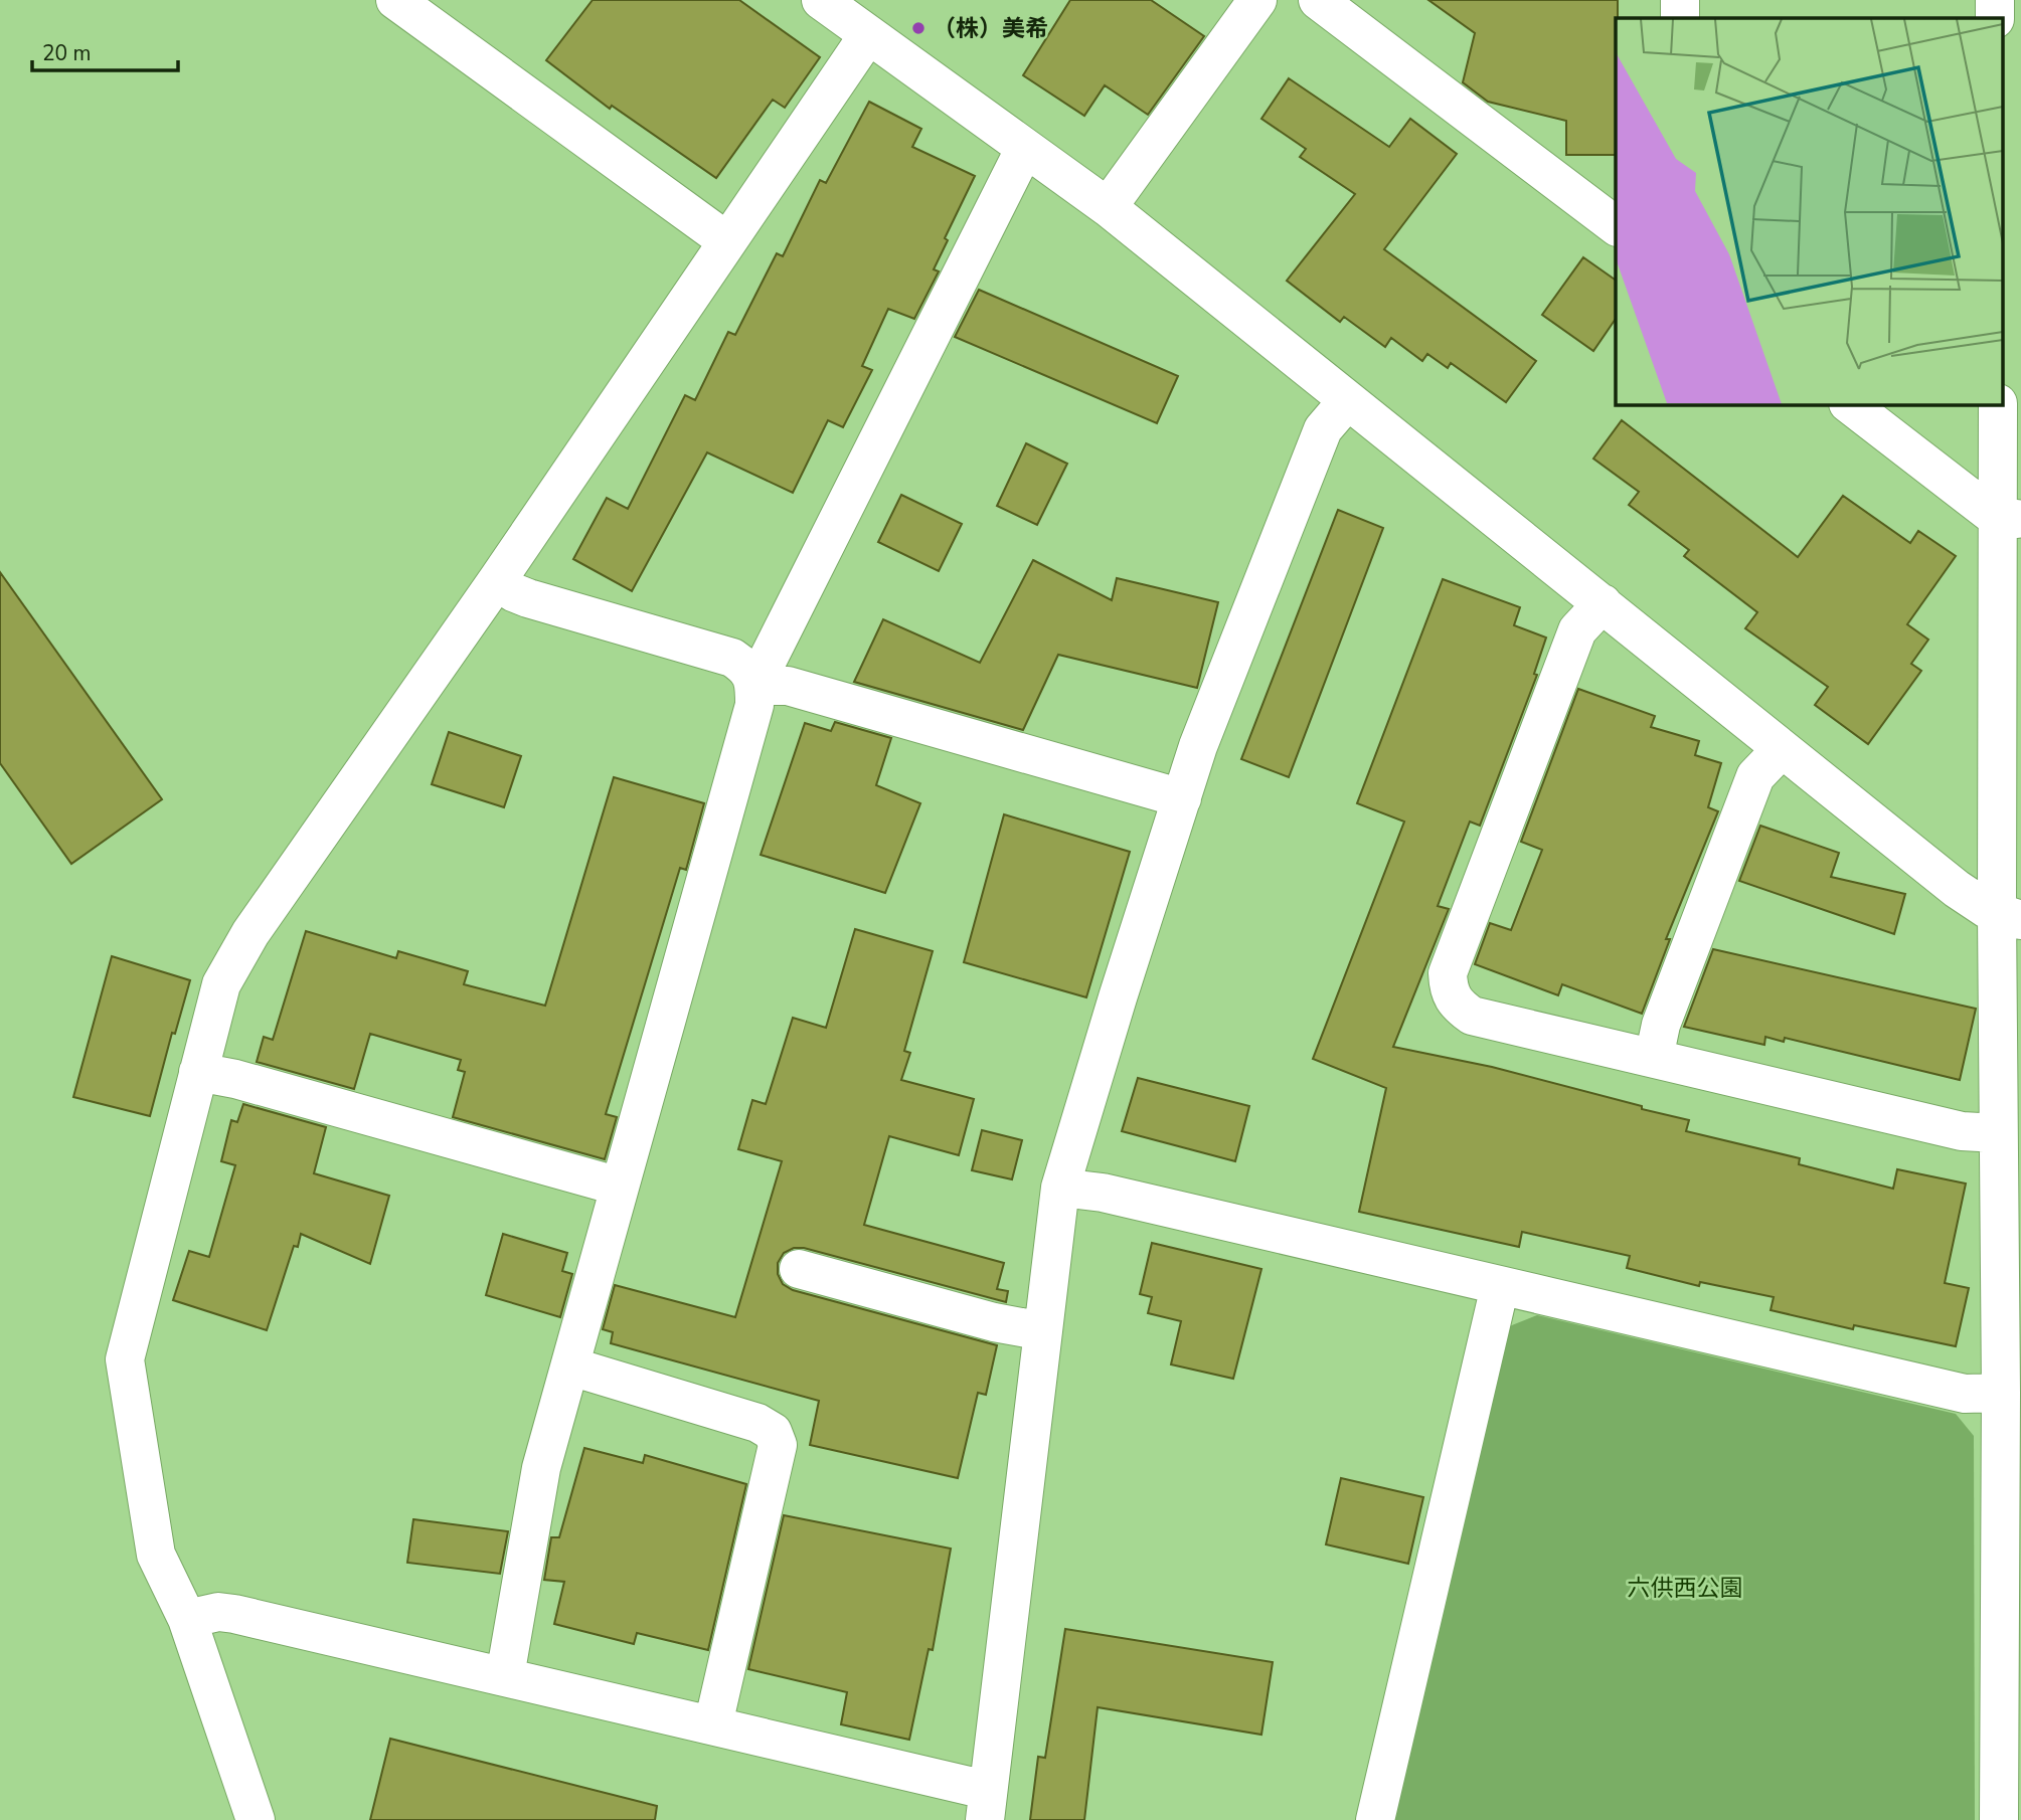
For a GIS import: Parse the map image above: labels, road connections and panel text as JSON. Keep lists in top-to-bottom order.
{
  "parks": ["六供西公園"],
  "places": ["（株）美希"],
  "scale_bar": "20 m"
}
